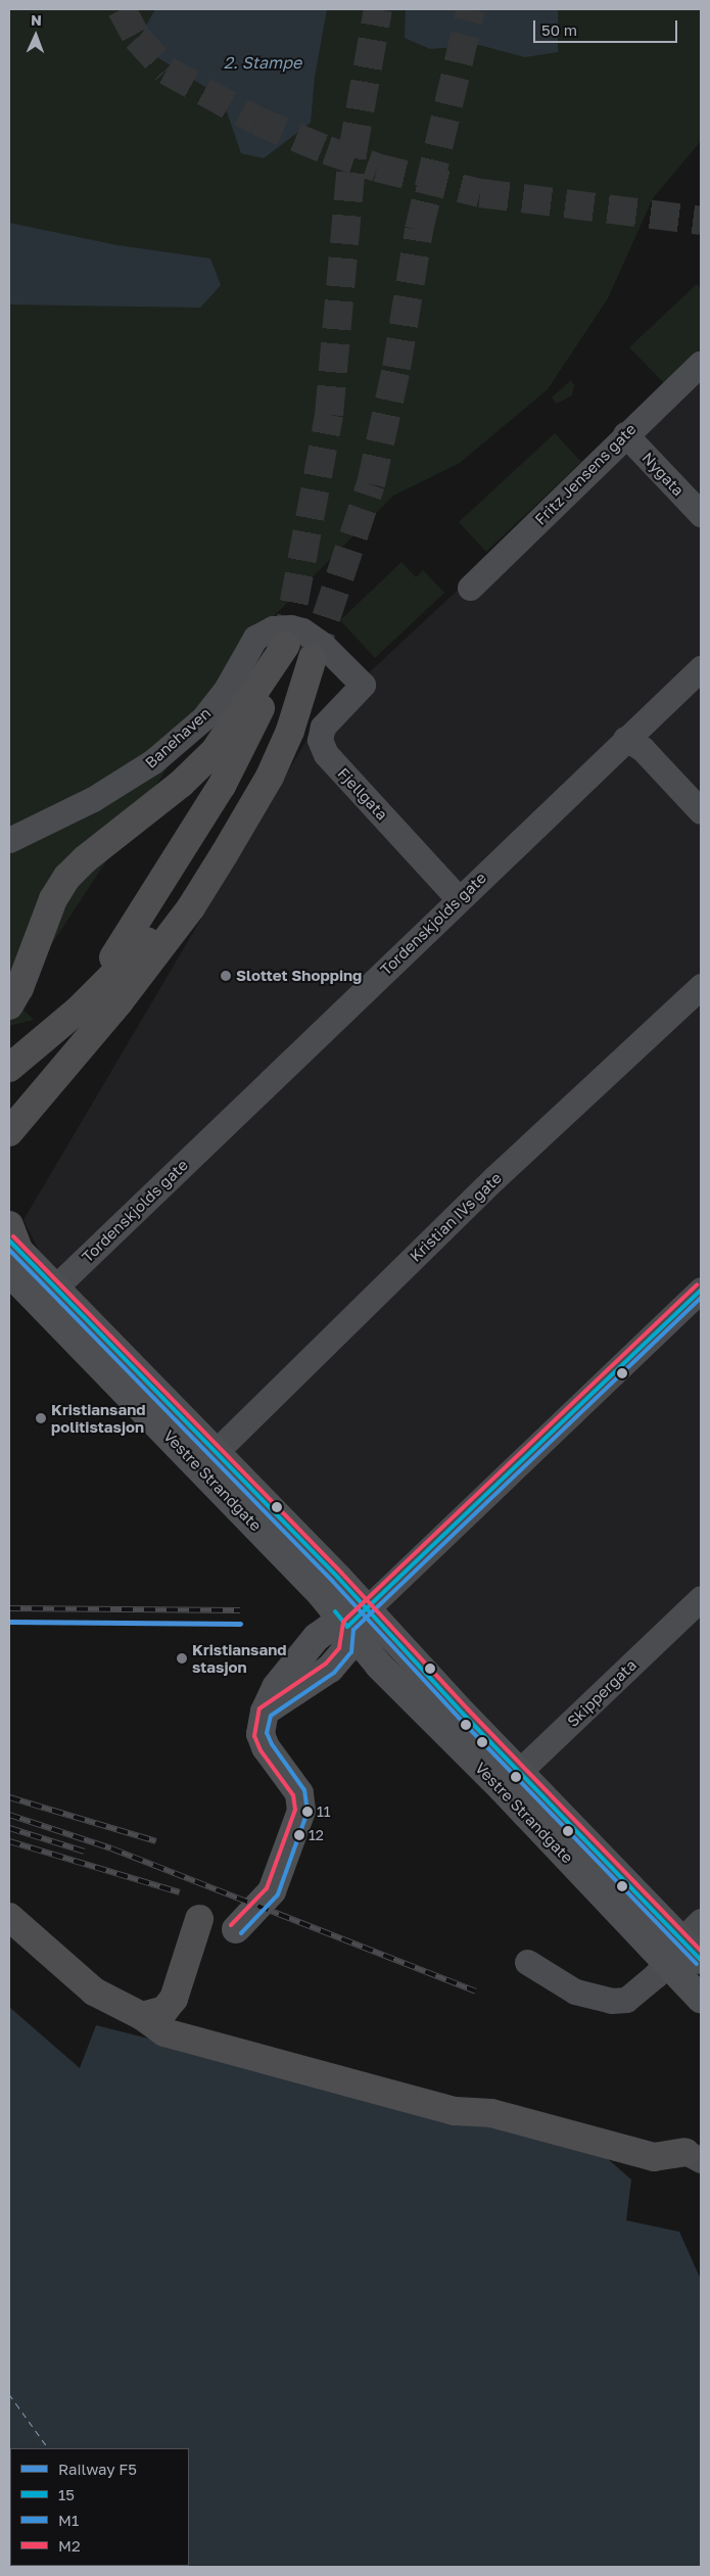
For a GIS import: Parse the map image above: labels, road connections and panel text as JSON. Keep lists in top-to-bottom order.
{
  "streets": {
    "main road": ["Vestre Strandgate"],
    "street": [
      "Fritz Jensens gate",
      "Nygata",
      "Banehaven",
      "Fjellgata",
      "Tordenskjolds gate",
      "Kristian IVs gate",
      "Skippergata"
    ]
  },
  "crossings": [
    ["Fritz Jensens gate", "Nygata"],
    ["Banehaven", "Fjellgata"],
    ["Fjellgata", "Tordenskjolds gate"],
    ["Tordenskjolds gate", "Vestre Strandgate"],
    ["Kristian IVs gate", "Vestre Strandgate"],
    ["Vestre Strandgate", "Skippergata"]
  ],
  "water": ["2. Stampe"],
  "places": [
    "Slottet Shopping",
    "Kristiansand politistasjon",
    "Kristiansand stasjon",
    "11",
    "12"
  ],
  "lines": [
    "transit line M2",
    "transit line 15",
    "transit line M1",
    "rail line F5"
  ],
  "legend": [
    "Railway F5",
    "15",
    "M1",
    "M2"
  ],
  "scale_bar": "50 m",
  "north": "top"
}
